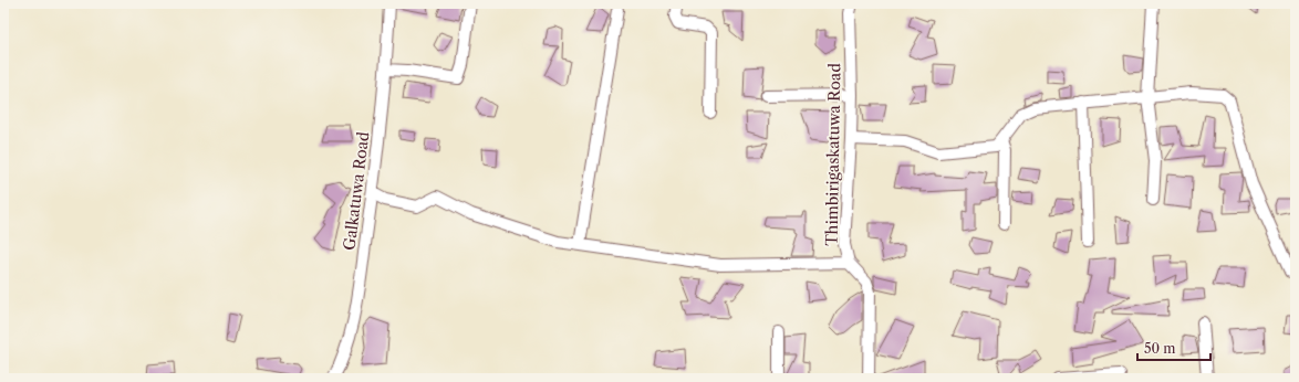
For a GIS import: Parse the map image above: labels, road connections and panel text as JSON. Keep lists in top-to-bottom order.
{
  "streets": {
    "street": ["Thimbirigaskatuwa Road", "Galkatuwa Road"]
  },
  "scale_bar": "50 m"
}
